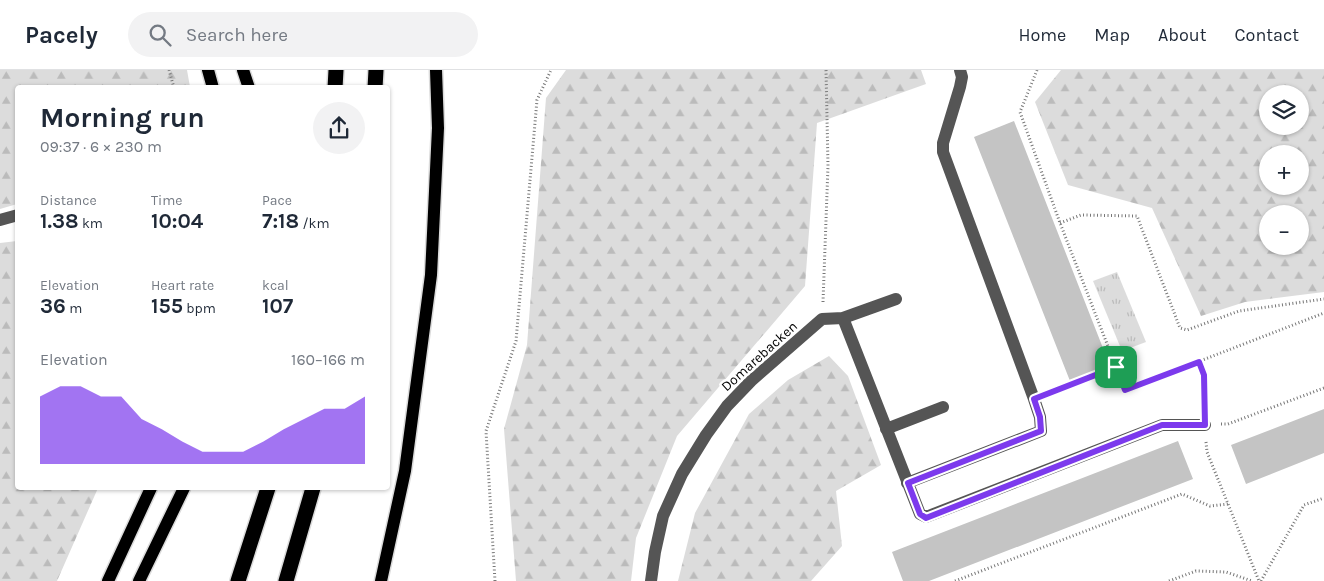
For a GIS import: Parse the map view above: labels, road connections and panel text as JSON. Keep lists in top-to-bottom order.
{
  "streets": {
    "street": ["Domarebacken"]
  },
  "page": {
    "header": "Pacely",
    "search": "Search here",
    "nav": [
      "Home",
      "Map",
      "About",
      "Contact"
    ],
    "map_buttons": ["+", "−"],
    "heading": ["Morning run", "09:37 · 6 × 230 m"],
    "stats": [
      ["Distance", "1.38 km"],
      ["Time", "10:04"],
      ["Pace", "7:18 /km"],
      ["Elevation", "36 m"],
      ["Heart rate", "155 bpm"],
      ["kcal", "107"]
    ],
    "chart": ["Elevation", "160–166 m"]
  }
}
